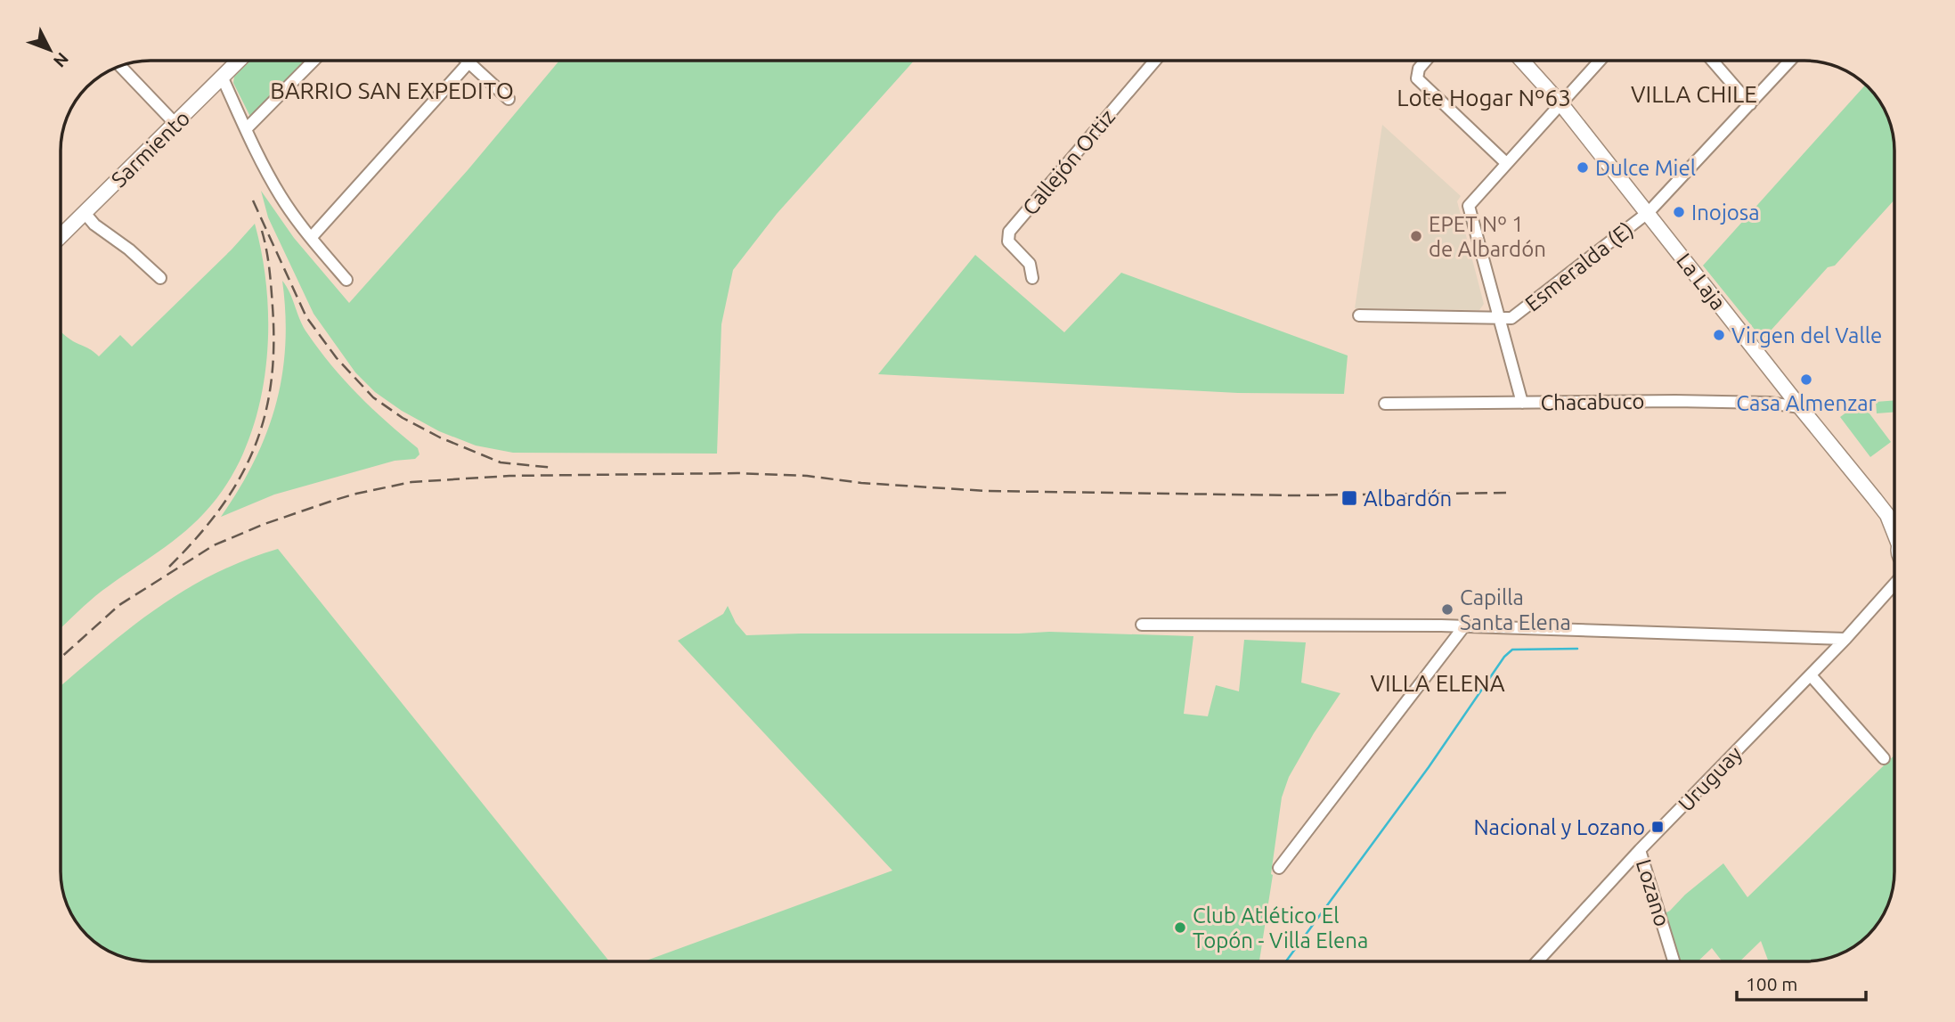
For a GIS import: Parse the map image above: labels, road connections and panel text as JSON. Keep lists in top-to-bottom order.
{
  "streets": {
    "main road": ["Sarmiento", "La Laja"],
    "street": [
      "Callejón Ortiz",
      "Esmeralda (E)",
      "Chacabuco",
      "Uruguay",
      "Lozano"
    ]
  },
  "crossings": [
    ["Esmeralda (E)", "La Laja"],
    ["La Laja", "Chacabuco"],
    ["Uruguay", "Lozano"]
  ],
  "districts": [
    "BARRIO SAN EXPEDITO",
    "VILLA CHILE",
    "Lote Hogar Nº63",
    "VILLA ELENA"
  ],
  "places": {
    "other": [
      "Dulce Miel",
      "Inojosa",
      "EPET Nº 1 de Albardón",
      "Virgen del Valle",
      "Casa Almenzar",
      "Capilla Santa Elena",
      "Club Atlético El Topón - Villa Elena"
    ],
    "transit": ["Albardón", "Nacional y Lozano"]
  },
  "scale_bar": "100 m",
  "north": "bottom right"
}
